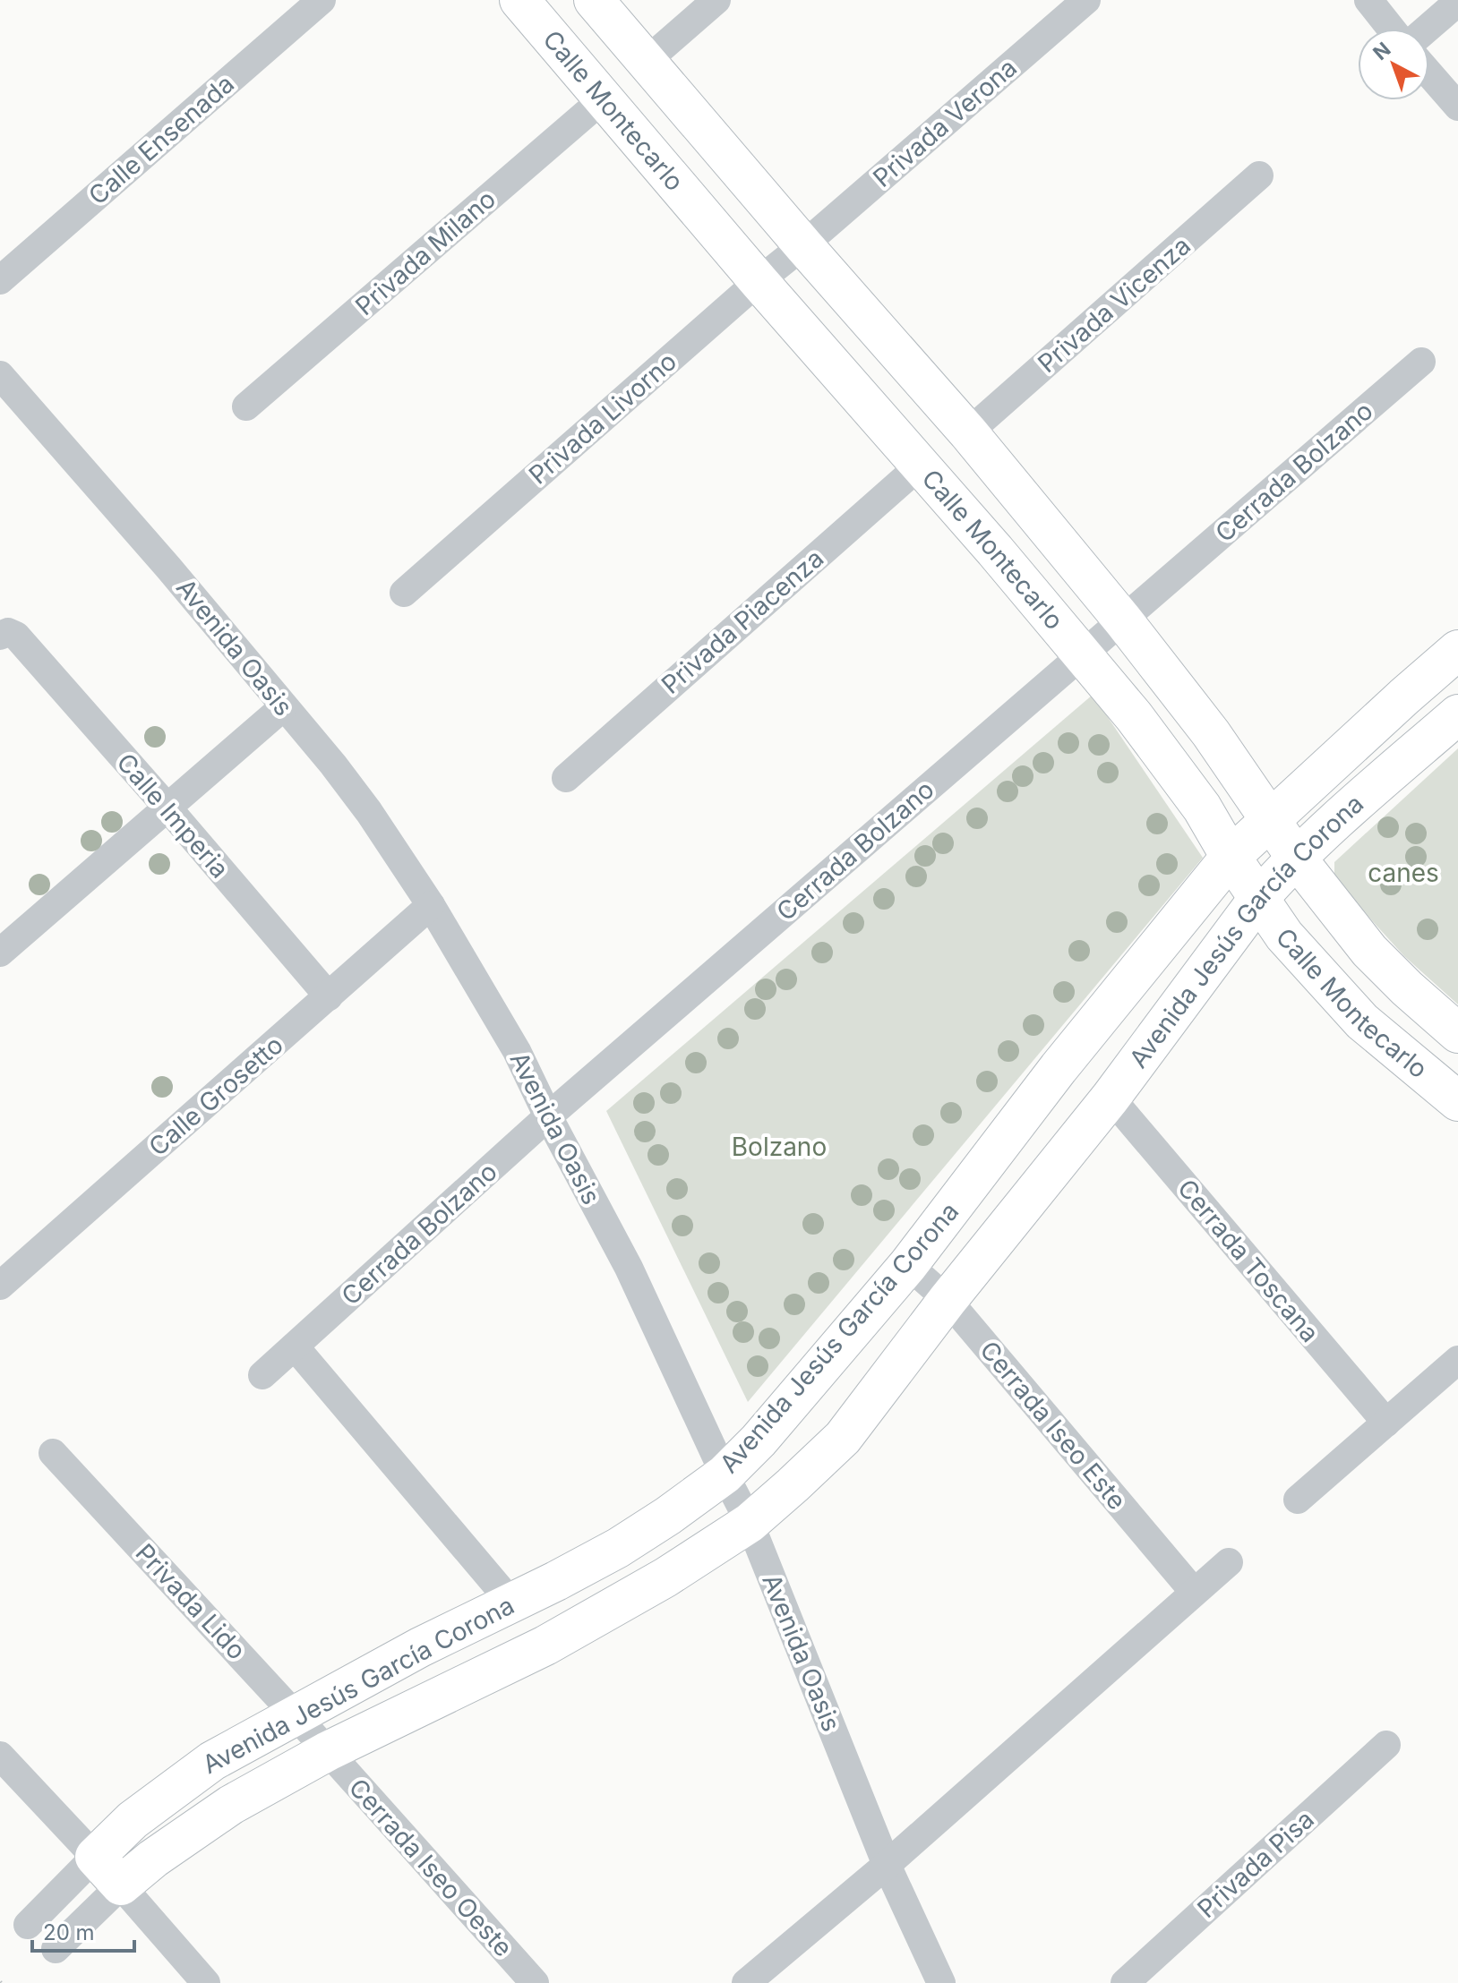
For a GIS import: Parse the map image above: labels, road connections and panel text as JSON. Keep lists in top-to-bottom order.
{
  "streets": {
    "street": [
      "Calle Montecarlo",
      "Privada Verona",
      "Calle Ensenada",
      "Privada Milano",
      "Privada Vicenza",
      "Privada Livorno",
      "Cerrada Bolzano",
      "Privada Piacenza",
      "Avenida Oasis",
      "Calle Imperia",
      "Avenida Jesús García Corona",
      "Calle Grosetto",
      "Cerrada Toscana",
      "Cerrada Iseo Este",
      "Privada Lido",
      "Privada Pisa",
      "Cerrada Iseo Oeste"
    ]
  },
  "crossings": [
    ["Calle Montecarlo", "Privada Verona"],
    ["Calle Montecarlo", "Privada Milano"],
    ["Calle Montecarlo", "Privada Vicenza"],
    ["Calle Montecarlo", "Privada Livorno"],
    ["Calle Montecarlo", "Cerrada Bolzano"],
    ["Calle Montecarlo", "Privada Piacenza"],
    ["Calle Montecarlo", "Avenida Jesús García Corona"],
    ["Privada Verona", "Privada Livorno"],
    ["Cerrada Bolzano", "Avenida Oasis"],
    ["Avenida Oasis", "Avenida Jesús García Corona"],
    ["Avenida Oasis", "Calle Grosetto"],
    ["Calle Imperia", "Calle Grosetto"],
    ["Avenida Jesús García Corona", "Cerrada Toscana"],
    ["Avenida Jesús García Corona", "Cerrada Iseo Este"],
    ["Avenida Jesús García Corona", "Privada Lido"],
    ["Avenida Jesús García Corona", "Cerrada Iseo Oeste"],
    ["Privada Lido", "Cerrada Iseo Oeste"]
  ],
  "parks": ["canes", "Bolzano"],
  "scale_bar": "20 m",
  "north": "top left"
}
